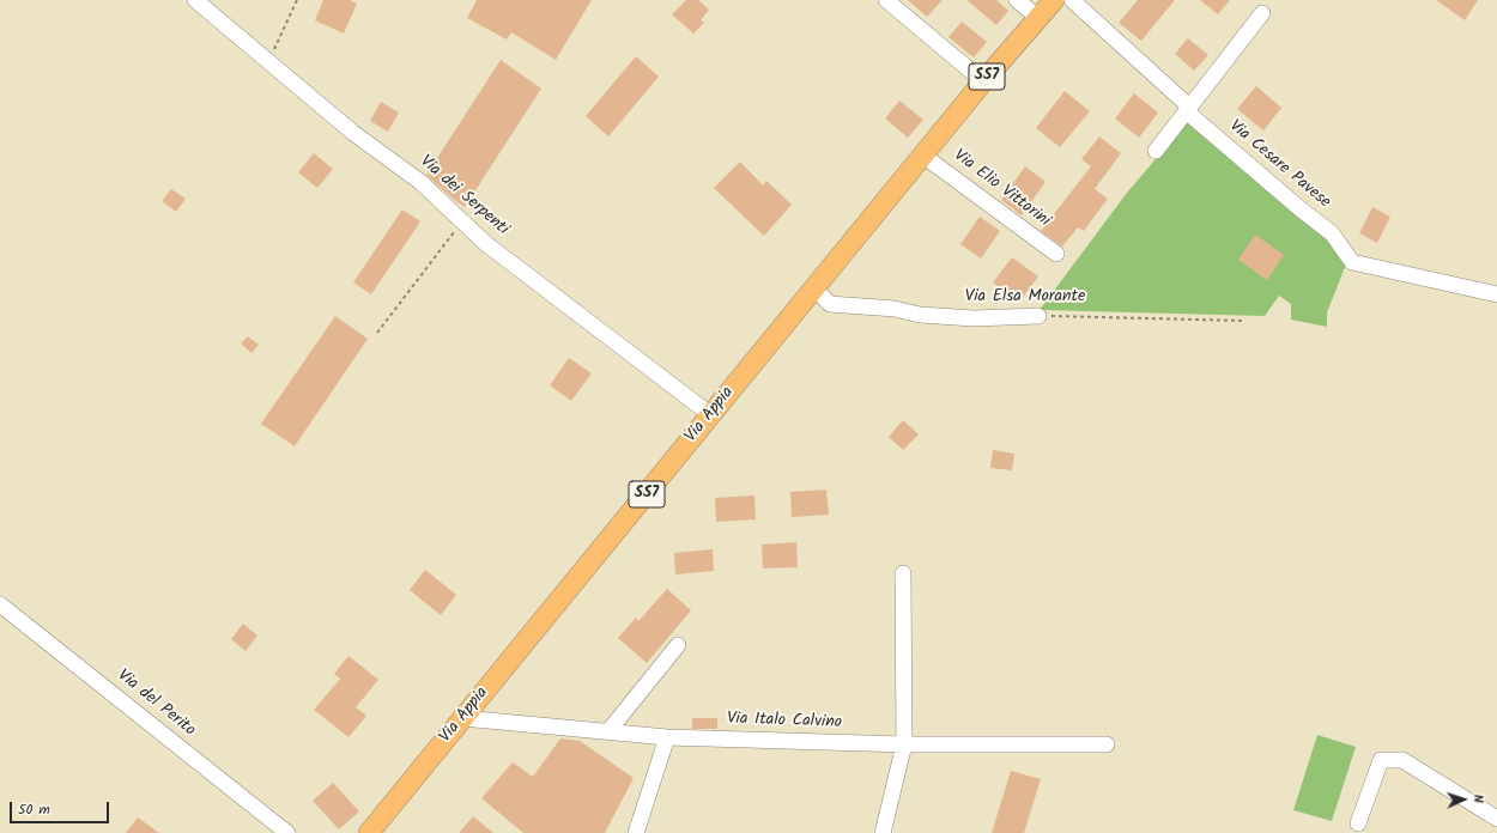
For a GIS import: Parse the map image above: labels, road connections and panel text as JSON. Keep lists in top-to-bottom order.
{
  "streets": {
    "main road": ["SS7", "Via Appia"],
    "street": [
      "Via Cesare Pavese",
      "Via Elio Vittorini",
      "Via dei Serpenti",
      "Via Elsa Morante",
      "Via del Perito",
      "Via Italo Calvino"
    ]
  },
  "crossings": [
    ["Via Elio Vittorini", "Via Appia"],
    ["Via dei Serpenti", "Via Appia"],
    ["Via Elsa Morante", "Via Appia"],
    ["Via Appia", "Via Italo Calvino"]
  ],
  "scale_bar": "50 m",
  "north": "right"
}
